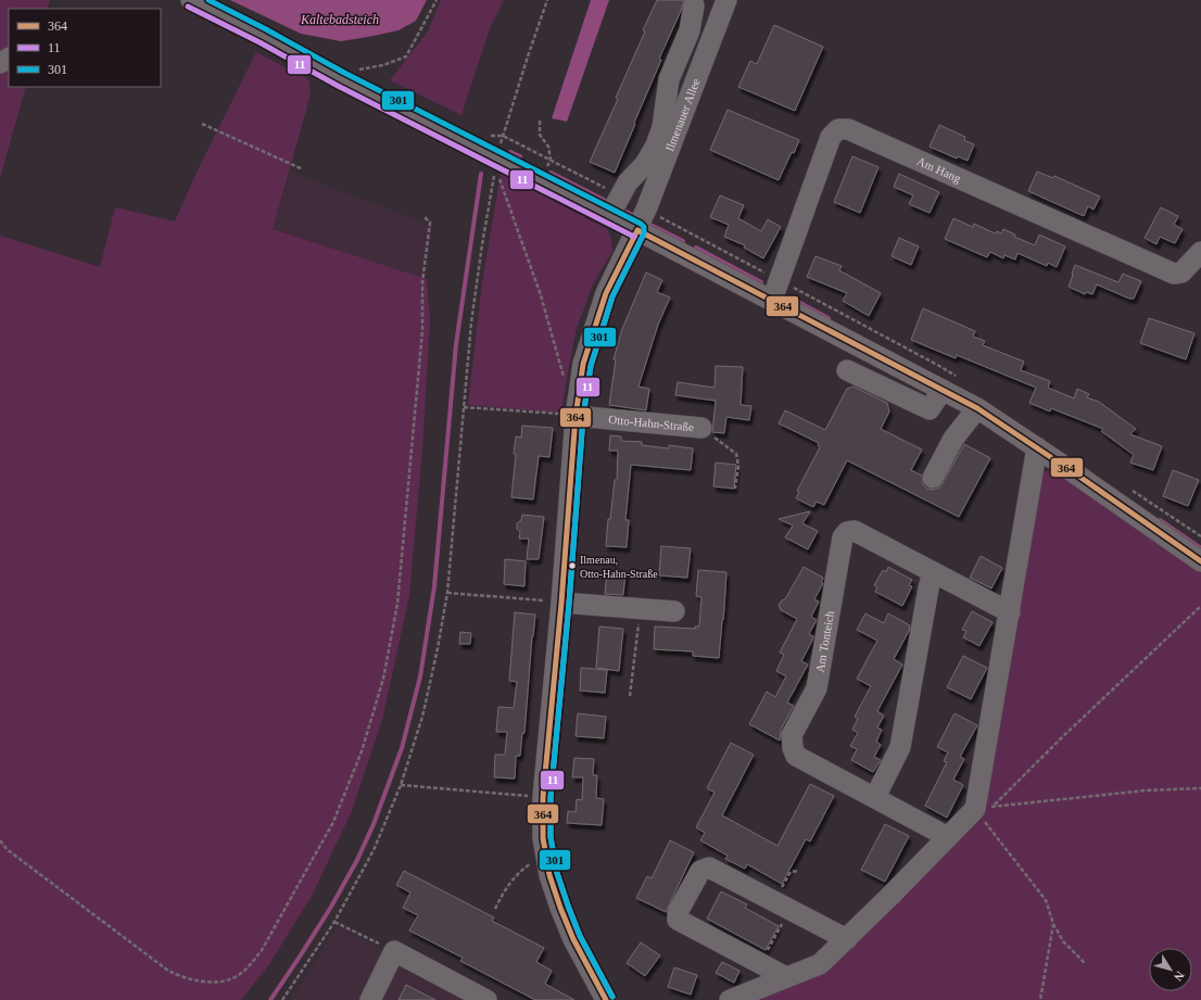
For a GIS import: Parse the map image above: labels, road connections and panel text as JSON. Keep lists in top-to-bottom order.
{
  "streets": {
    "street": [
      "Ilmenauer Allee",
      "Am Hang",
      "Otto-Hahn-Straße",
      "Am Tonteich"
    ]
  },
  "water": ["Kaltebadsteich"],
  "places": ["Ilmenau, Otto-Hahn-Straße"],
  "lines": ["transit line 301", "transit line 11", "transit line 364"],
  "legend": ["364", "11", "301"],
  "north": "bottom right"
}
